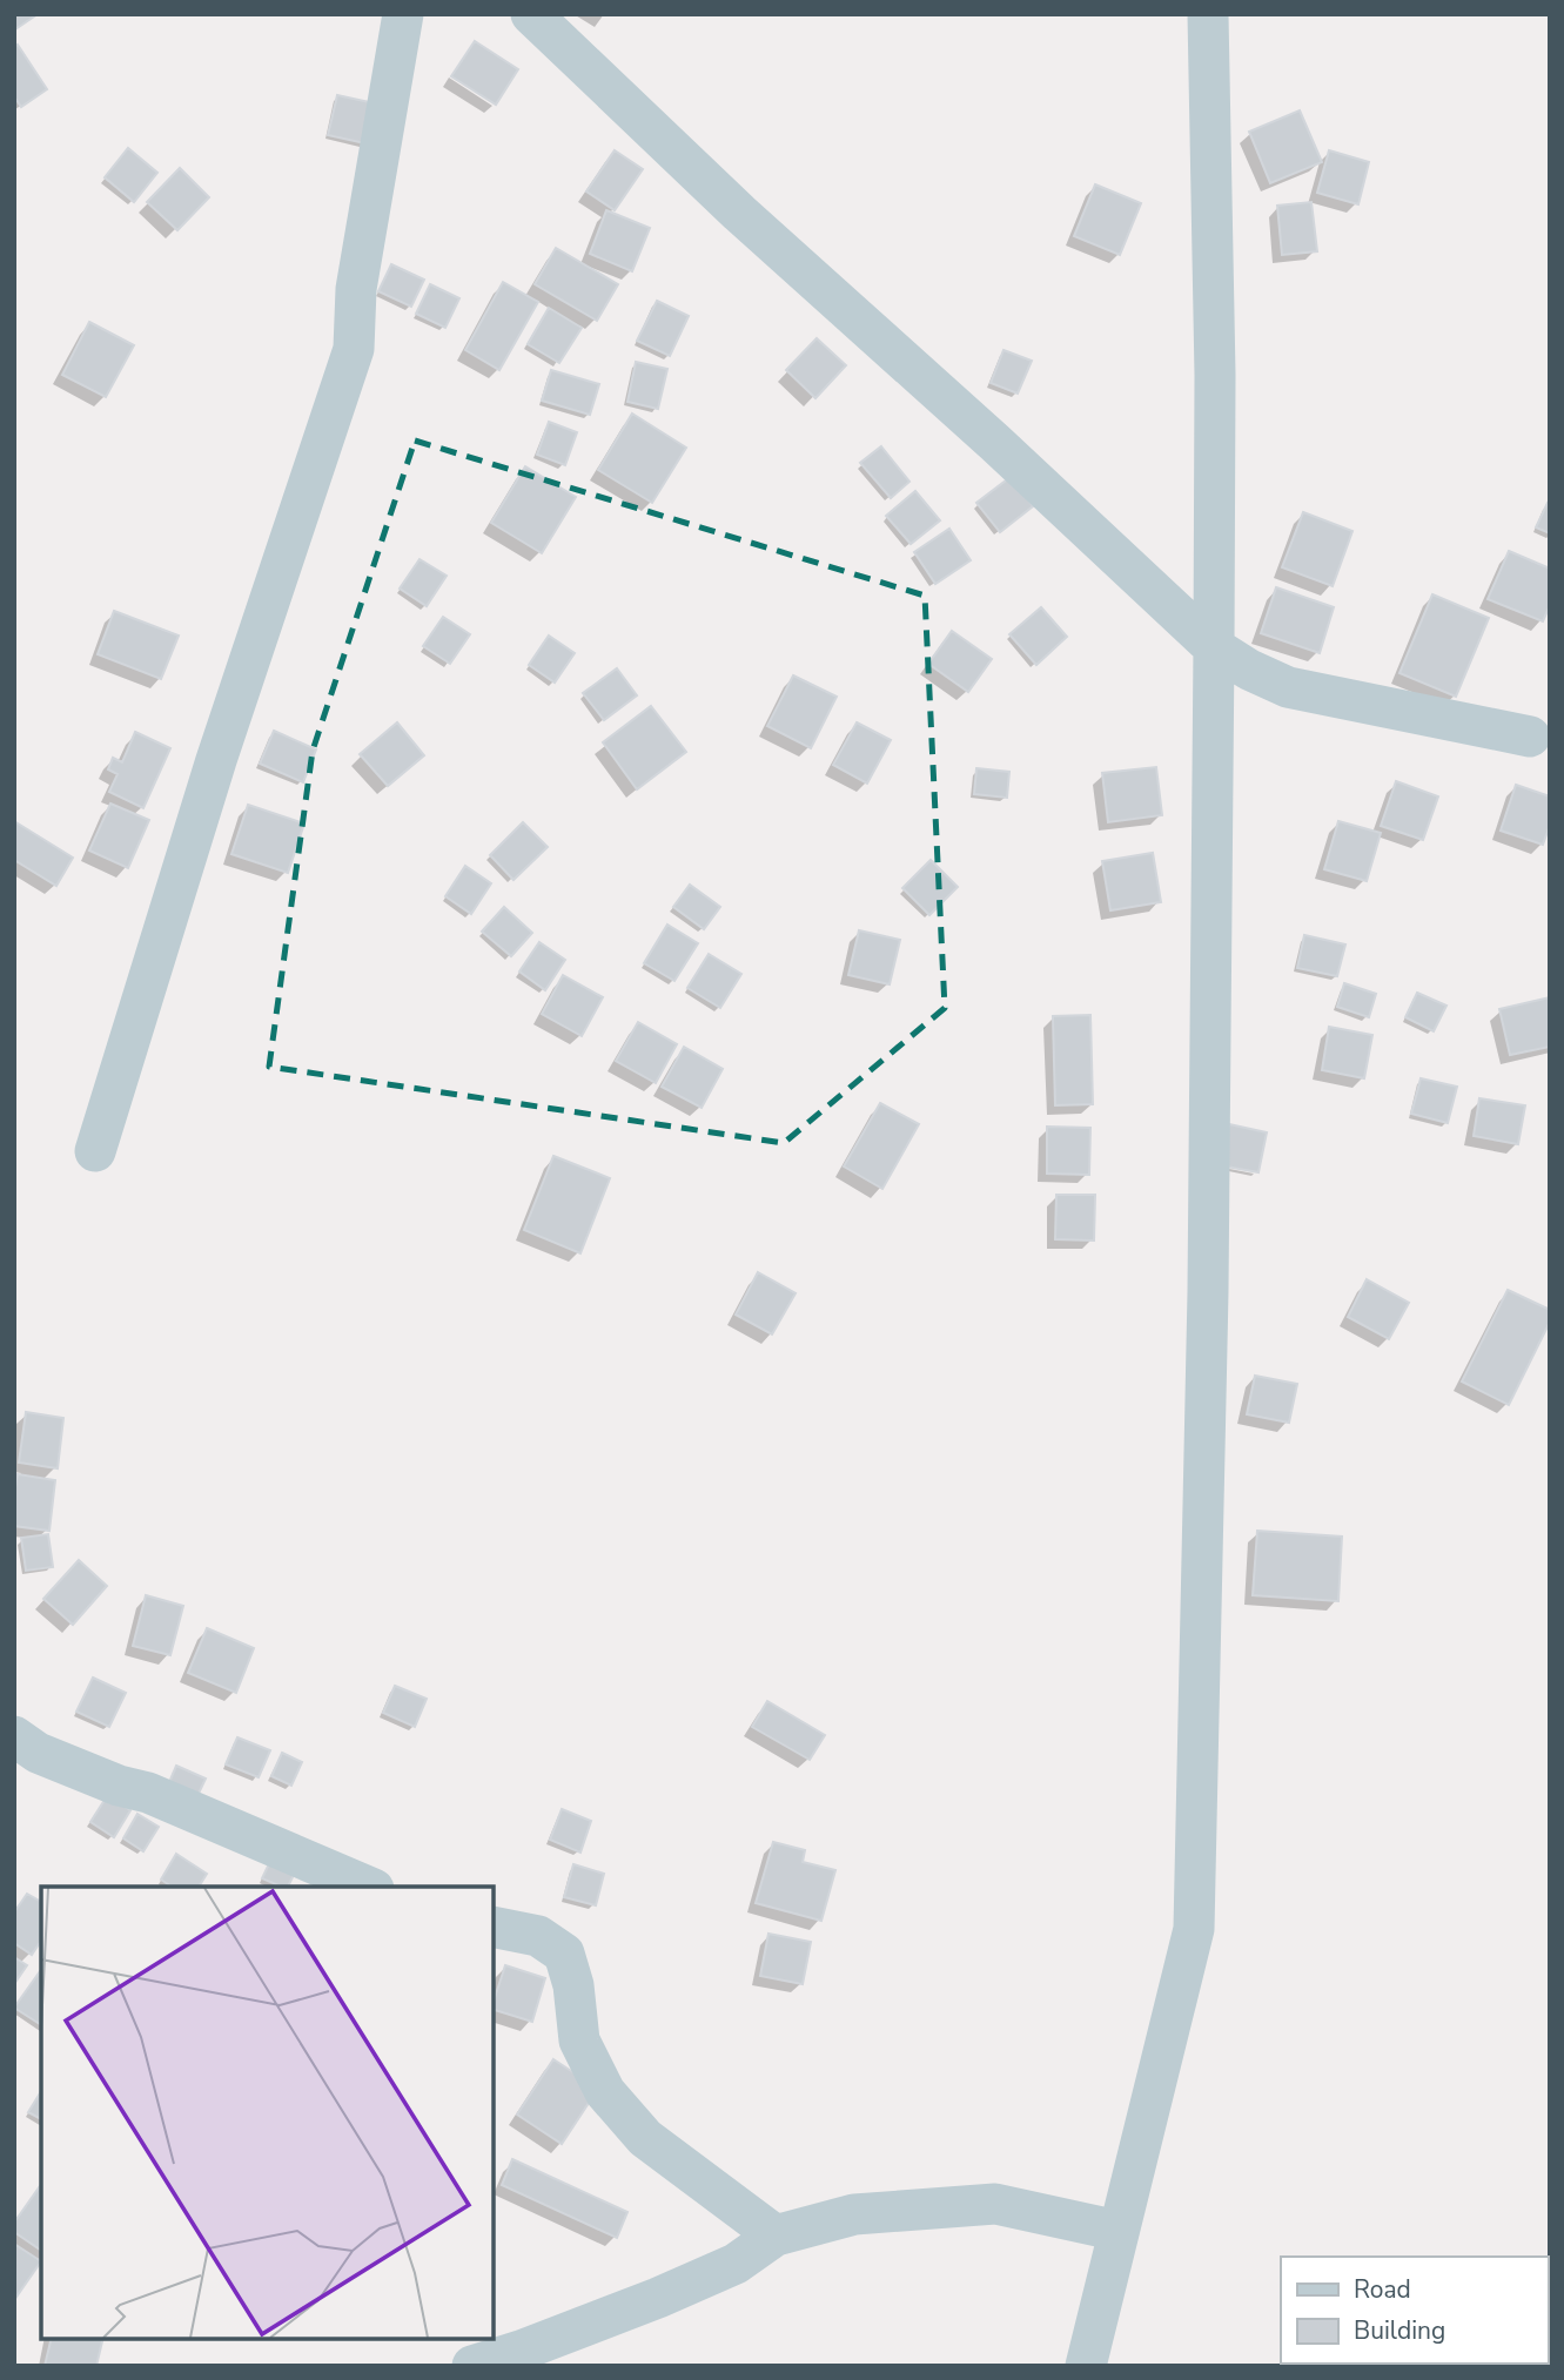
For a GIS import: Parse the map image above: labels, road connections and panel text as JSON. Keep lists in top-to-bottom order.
{
  "legend": ["Road", "Building"]
}
